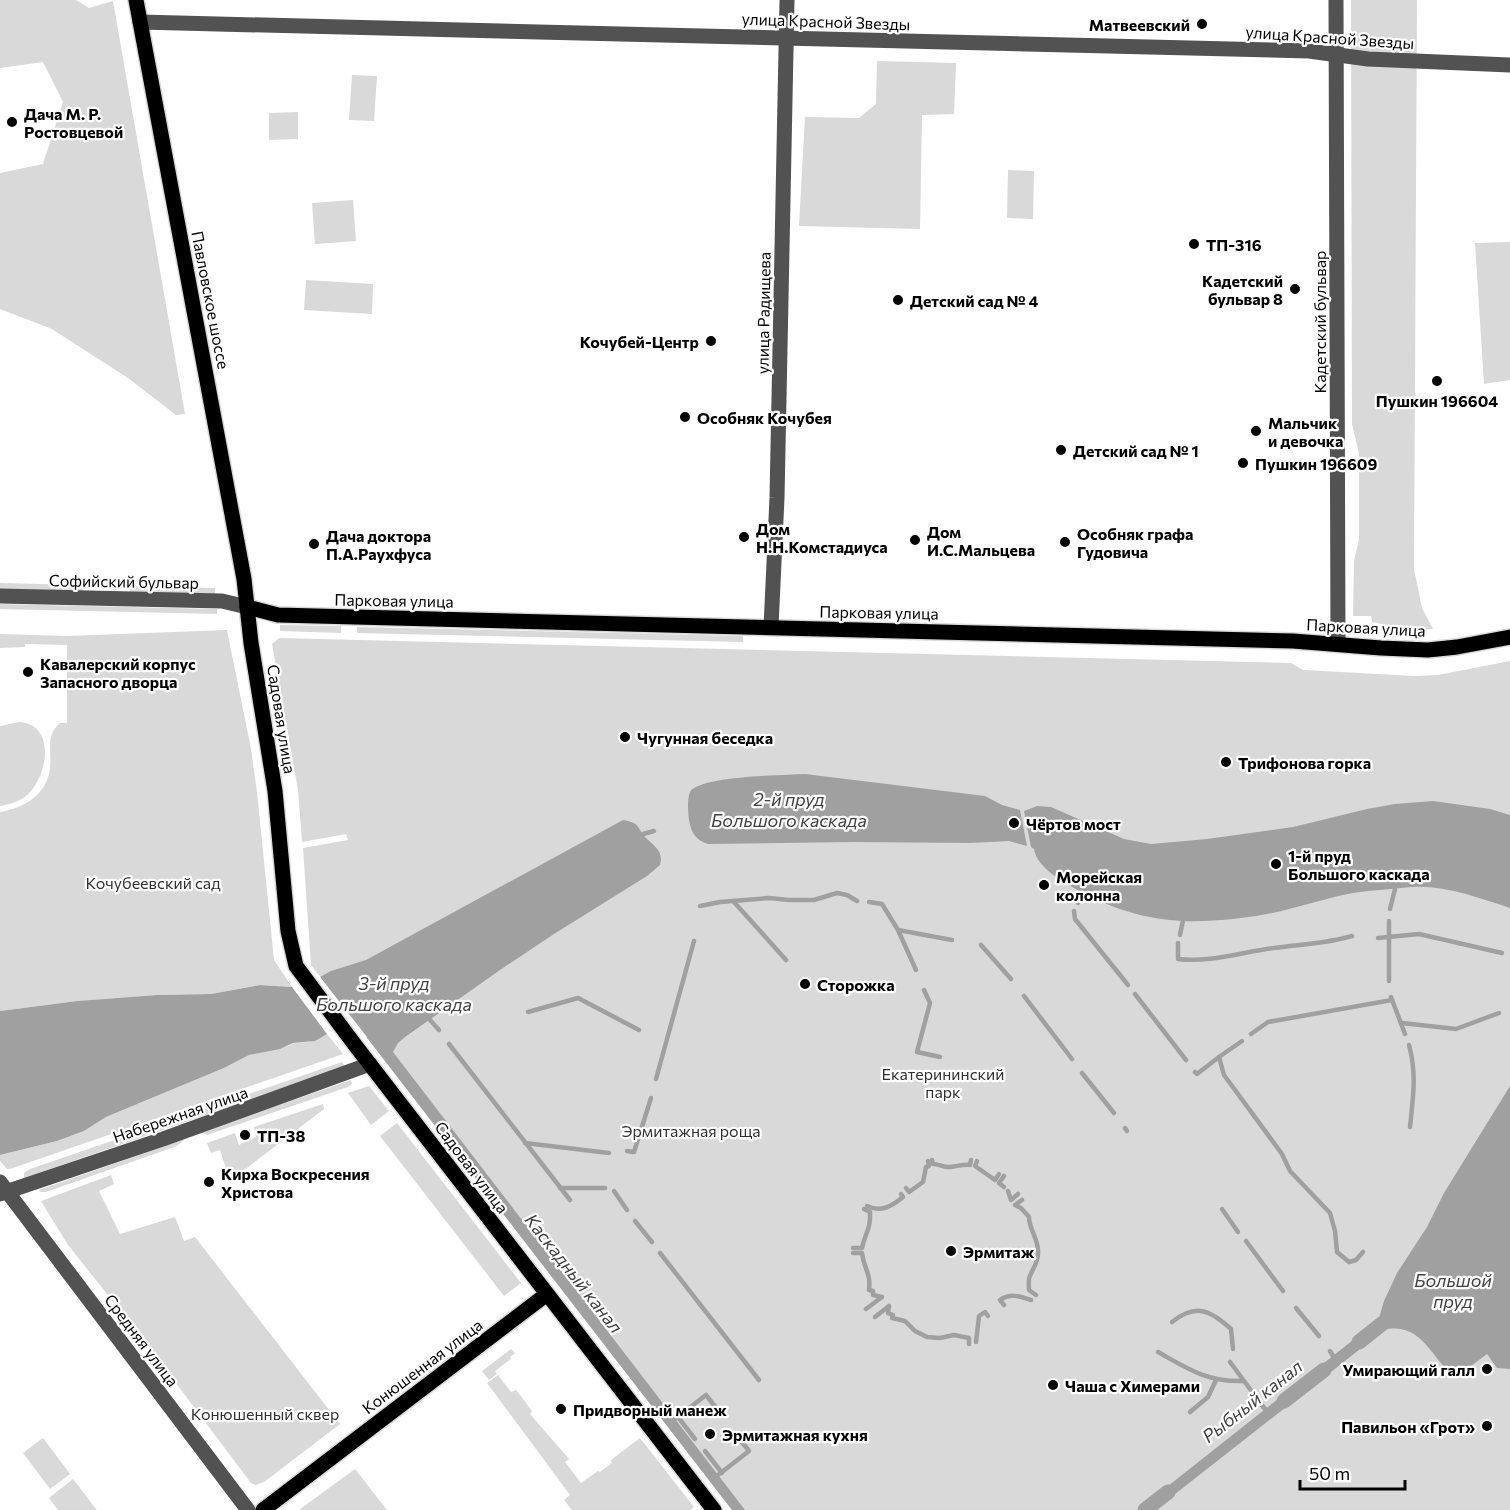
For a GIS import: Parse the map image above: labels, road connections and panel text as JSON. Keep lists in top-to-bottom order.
{
  "streets": {
    "main road": [
      "Павловское шоссе",
      "Парковая улица",
      "Садовая улица",
      "Конюшенная улица"
    ],
    "street": [
      "улица Красной Звезды",
      "улица Радищева",
      "Кадетский бульвар",
      "Софийский бульвар",
      "Набережная улица",
      "Средняя улица"
    ]
  },
  "crossings": [
    ["улица Красной Звезды", "Павловское шоссе"],
    ["улица Красной Звезды", "улица Радищева"],
    ["улица Красной Звезды", "Кадетский бульвар"],
    ["Павловское шоссе", "Софийский бульвар"],
    ["Павловское шоссе", "Парковая улица"],
    ["Павловское шоссе", "Садовая улица"],
    ["улица Радищева", "Парковая улица"],
    ["Кадетский бульвар", "Парковая улица"],
    ["Софийский бульвар", "Парковая улица"],
    ["Софийский бульвар", "Садовая улица"],
    ["Парковая улица", "Садовая улица"],
    ["Садовая улица", "Набережная улица"],
    ["Садовая улица", "Конюшенная улица"],
    ["Набережная улица", "Средняя улица"]
  ],
  "water": [
    "2-й пруд Большого каскада",
    "3-й пруд Большого каскада",
    "Каскадный канал",
    "Большой пруд",
    "Рыбный канал"
  ],
  "parks": [
    "Кочубеевский сад",
    "Екатерининский парк",
    "Эрмитажная роща",
    "Конюшенный сквер"
  ],
  "places": [
    "Матвеевский",
    "Дача М. Р. Ростовцевой",
    "ТП-316",
    "Кадетский бульвар 8",
    "Детский сад № 4",
    "Кочубей-Центр",
    "Пушкин 196604",
    "Особняк Кочубея",
    "Мальчик и девочка",
    "Детский сад № 1",
    "Пушкин 196609",
    "Дом Н.Н.Комстадиуса",
    "Дом И.С.Мальцева",
    "Особняк графа Гудовича",
    "Дача доктора П.А.Раухфуса",
    "Кавалерский корпус Запасного дворца",
    "Чугунная беседка",
    "Трифонова горка",
    "Чёртов мост",
    "1-й пруд Большого каскада",
    "Морейская колонна",
    "Сторожка",
    "ТП-38",
    "Кирха Воскресения Христова",
    "Эрмитаж",
    "Умирающий галл",
    "Чаша с Химерами",
    "Придворный манеж",
    "Павильон «Грот»",
    "Эрмитажная кухня"
  ],
  "scale_bar": "50 m"
}
